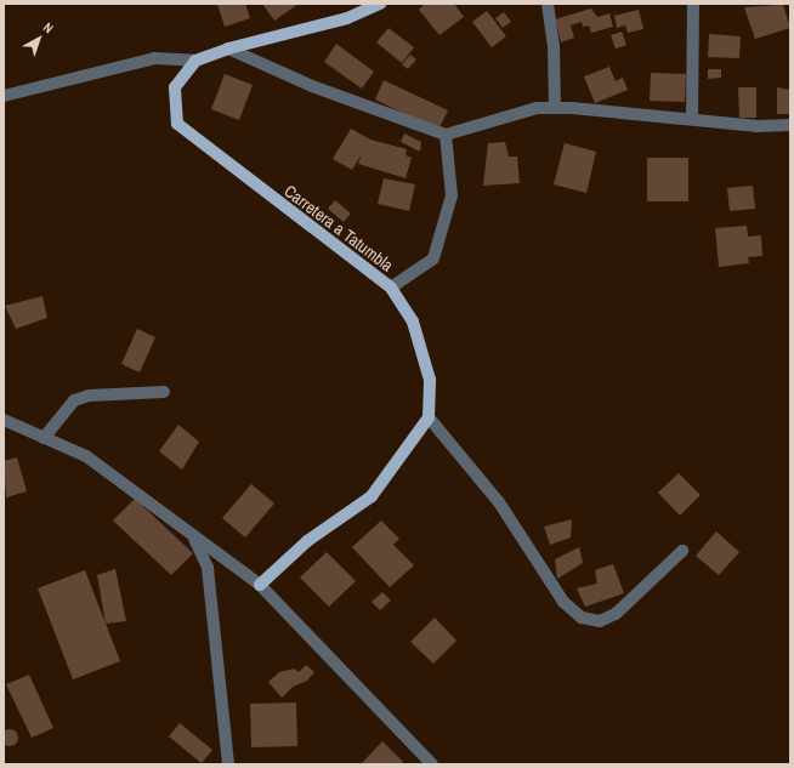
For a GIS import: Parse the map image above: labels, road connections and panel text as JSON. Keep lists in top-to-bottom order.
{
  "streets": {
    "main road": ["Carretera a Tatumbla"]
  },
  "north": "top right"
}
